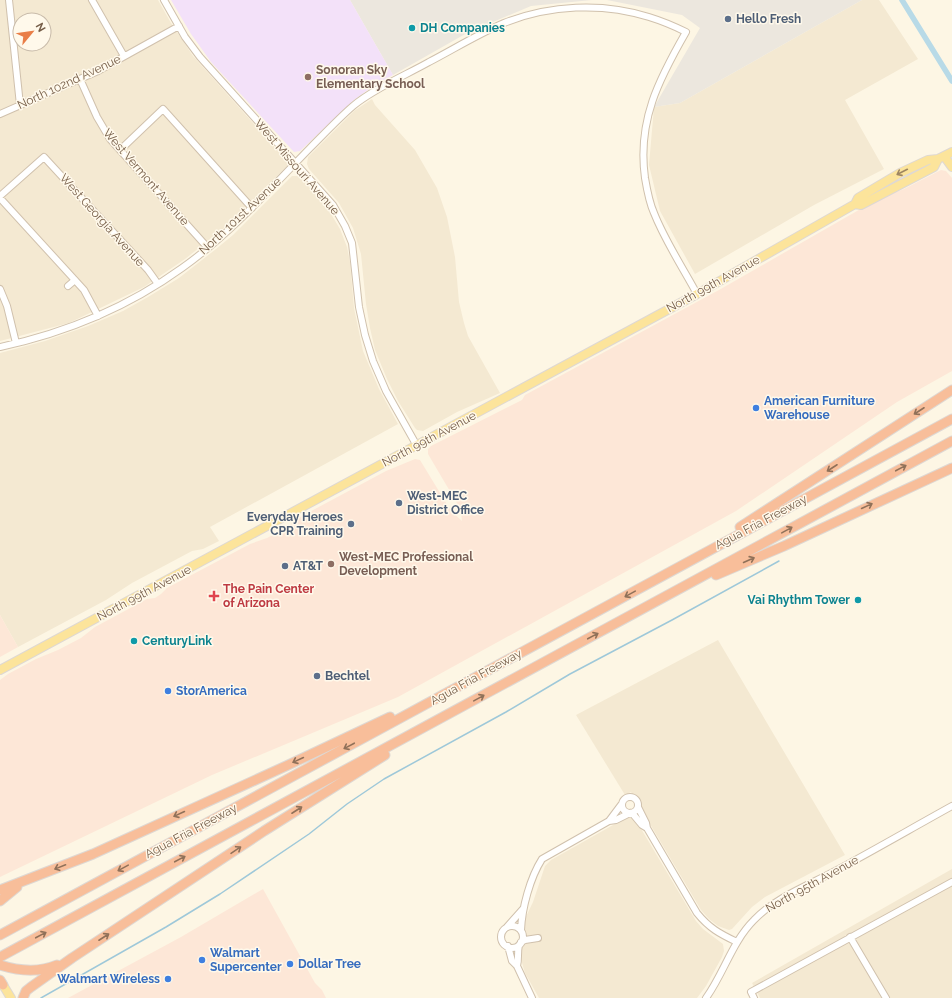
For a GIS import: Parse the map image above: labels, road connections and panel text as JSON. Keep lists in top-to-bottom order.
{
  "streets": {
    "highway": ["Agua Fria Freeway"],
    "main road": ["North 99th Avenue"],
    "street": [
      "North 102nd Avenue",
      "West Missouri Avenue",
      "West Vermont Avenue",
      "North 101st Avenue",
      "West Georgia Avenue",
      "North 95th Avenue"
    ]
  },
  "crossings": [
    ["North 102nd Avenue", "West Missouri Avenue"],
    ["North 102nd Avenue", "West Vermont Avenue"],
    ["West Missouri Avenue", "North 101st Avenue"],
    ["West Missouri Avenue", "North 99th Avenue"],
    ["West Vermont Avenue", "North 101st Avenue"],
    ["North 101st Avenue", "West Georgia Avenue"],
    ["North 101st Avenue", "North 99th Avenue"]
  ],
  "places": {
    "other": [
      "Hello Fresh",
      "DH Companies",
      "Sonoran Sky Elementary School",
      "American Furniture Warehouse",
      "West-MEC District Office",
      "Everyday Heroes CPR Training",
      "West-MEC Professional Development",
      "AT&T",
      "Vai Rhythm Tower",
      "CenturyLink",
      "Bechtel",
      "StorAmerica",
      "Walmart Supercenter",
      "Dollar Tree",
      "Walmart Wireless"
    ],
    "health": ["The Pain Center of Arizona"]
  },
  "north": "top right"
}
